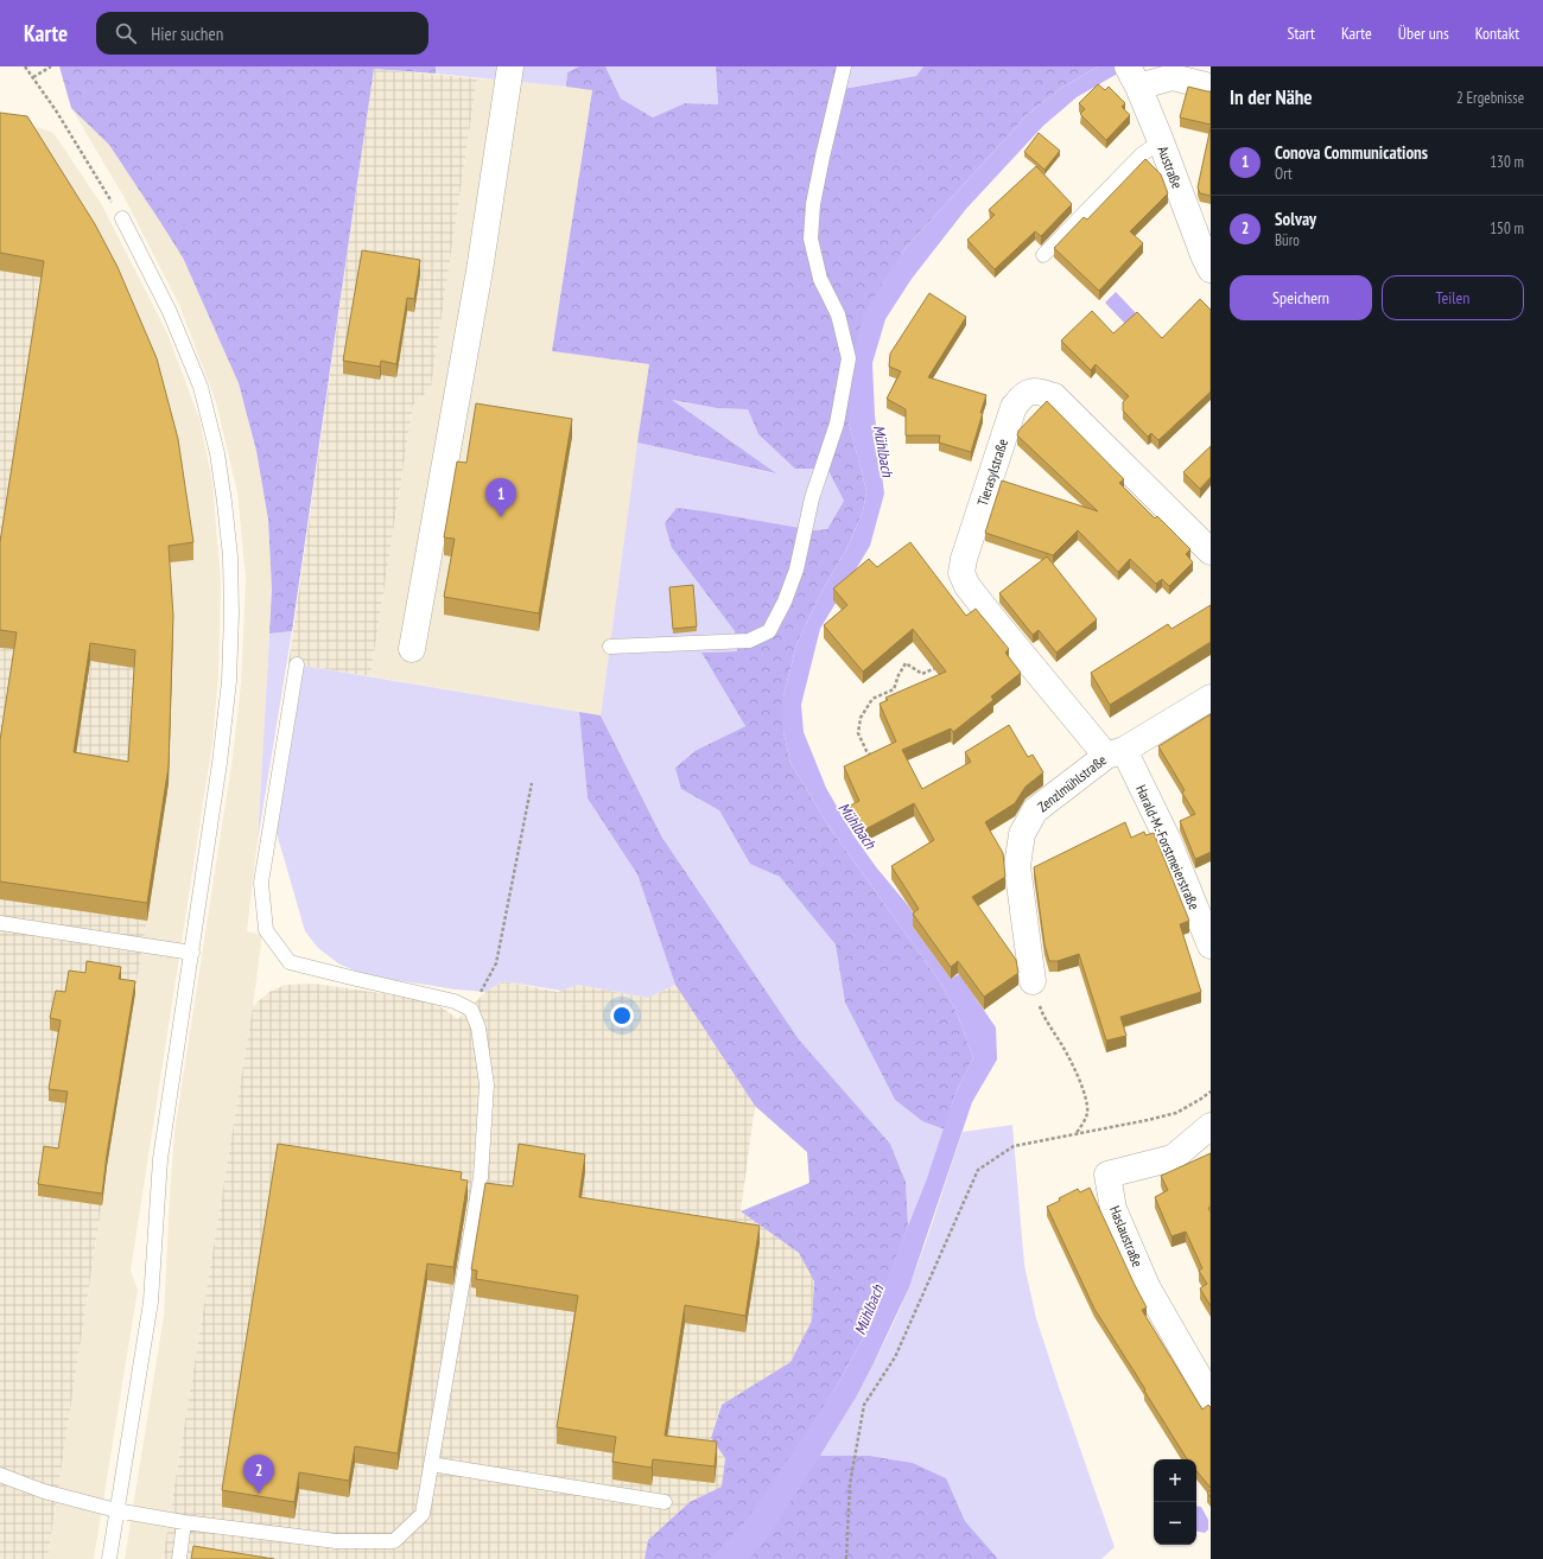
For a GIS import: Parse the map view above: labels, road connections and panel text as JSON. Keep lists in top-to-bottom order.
{
  "streets": {
    "street": [
      "Austraße",
      "Tierasylstraße",
      "Zenzlmühlstraße",
      "Harald-M.-Forstmeierstraße",
      "Haslaustraße"
    ]
  },
  "crossings": [
    ["Tierasylstraße", "Zenzlmühlstraße"],
    ["Tierasylstraße", "Harald-M.-Forstmeierstraße"],
    ["Zenzlmühlstraße", "Harald-M.-Forstmeierstraße"]
  ],
  "water": ["Mühlbach"],
  "page": {
    "header": "Karte",
    "search": "Hier suchen",
    "nav": [
      "Start",
      "Karte",
      "Über uns",
      "Kontakt"
    ],
    "heading": ["In der Nähe", "2 Ergebnisse"],
    "list": [
      {
        "mark": "1",
        "name": "Conova Communications",
        "note": "Ort",
        "value": "130 m"
      },
      {
        "mark": "2",
        "name": "Solvay",
        "note": "Büro",
        "value": "150 m"
      }
    ],
    "buttons": ["Speichern", "Teilen"],
    "pins": ["1", "2"],
    "map_buttons": ["+", "−"]
  }
}
